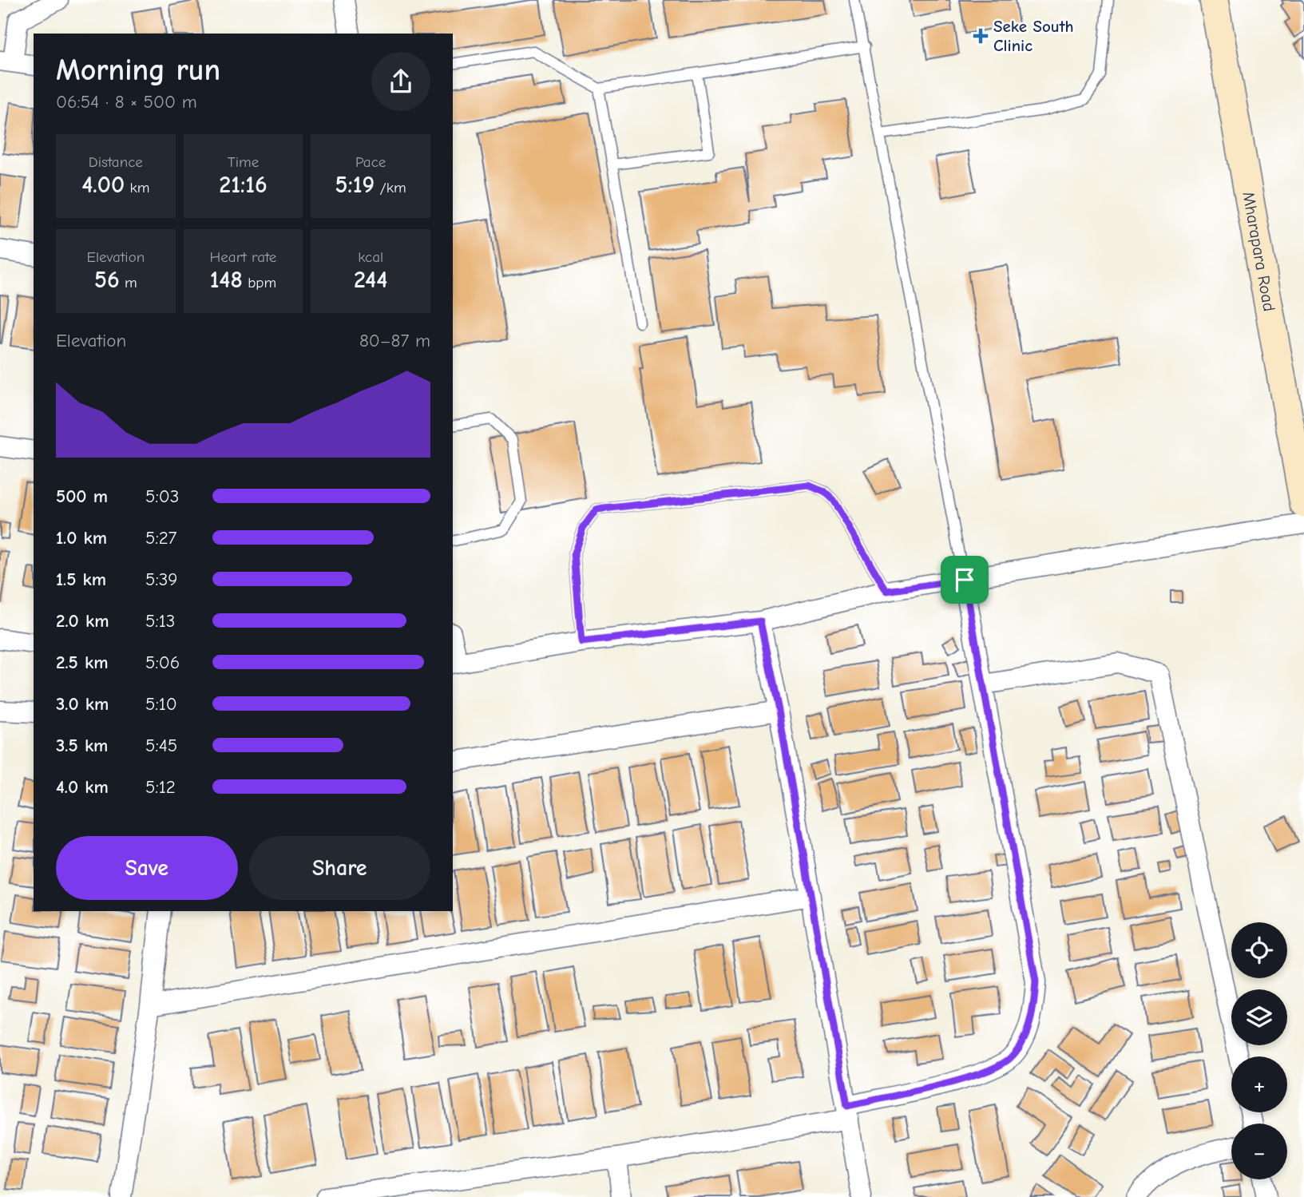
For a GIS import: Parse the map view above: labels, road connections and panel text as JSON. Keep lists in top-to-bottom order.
{
  "streets": {
    "main road": ["Mharapara Road"]
  },
  "places": {
    "health": ["Seke South Clinic"]
  },
  "page": {
    "heading": ["Morning run", "06:54 · 8 × 500 m"],
    "stats": [
      ["Distance", "4.00 km"],
      ["Time", "21:16"],
      ["Pace", "5:19 /km"],
      ["Elevation", "56 m"],
      ["Heart rate", "148 bpm"],
      ["kcal", "244"]
    ],
    "chart": ["Elevation", "80–87 m"],
    "list": [
      {
        "name": "500 m",
        "note": "5:03"
      },
      {
        "name": "1.0 km",
        "note": "5:27"
      },
      {
        "name": "1.5 km",
        "note": "5:39"
      },
      {
        "name": "2.0 km",
        "note": "5:13"
      },
      {
        "name": "2.5 km",
        "note": "5:06"
      },
      {
        "name": "3.0 km",
        "note": "5:10"
      },
      {
        "name": "3.5 km",
        "note": "5:45"
      },
      {
        "name": "4.0 km",
        "note": "5:12"
      }
    ],
    "buttons": ["Save", "Share"],
    "map_buttons": ["+", "−"]
  }
}
